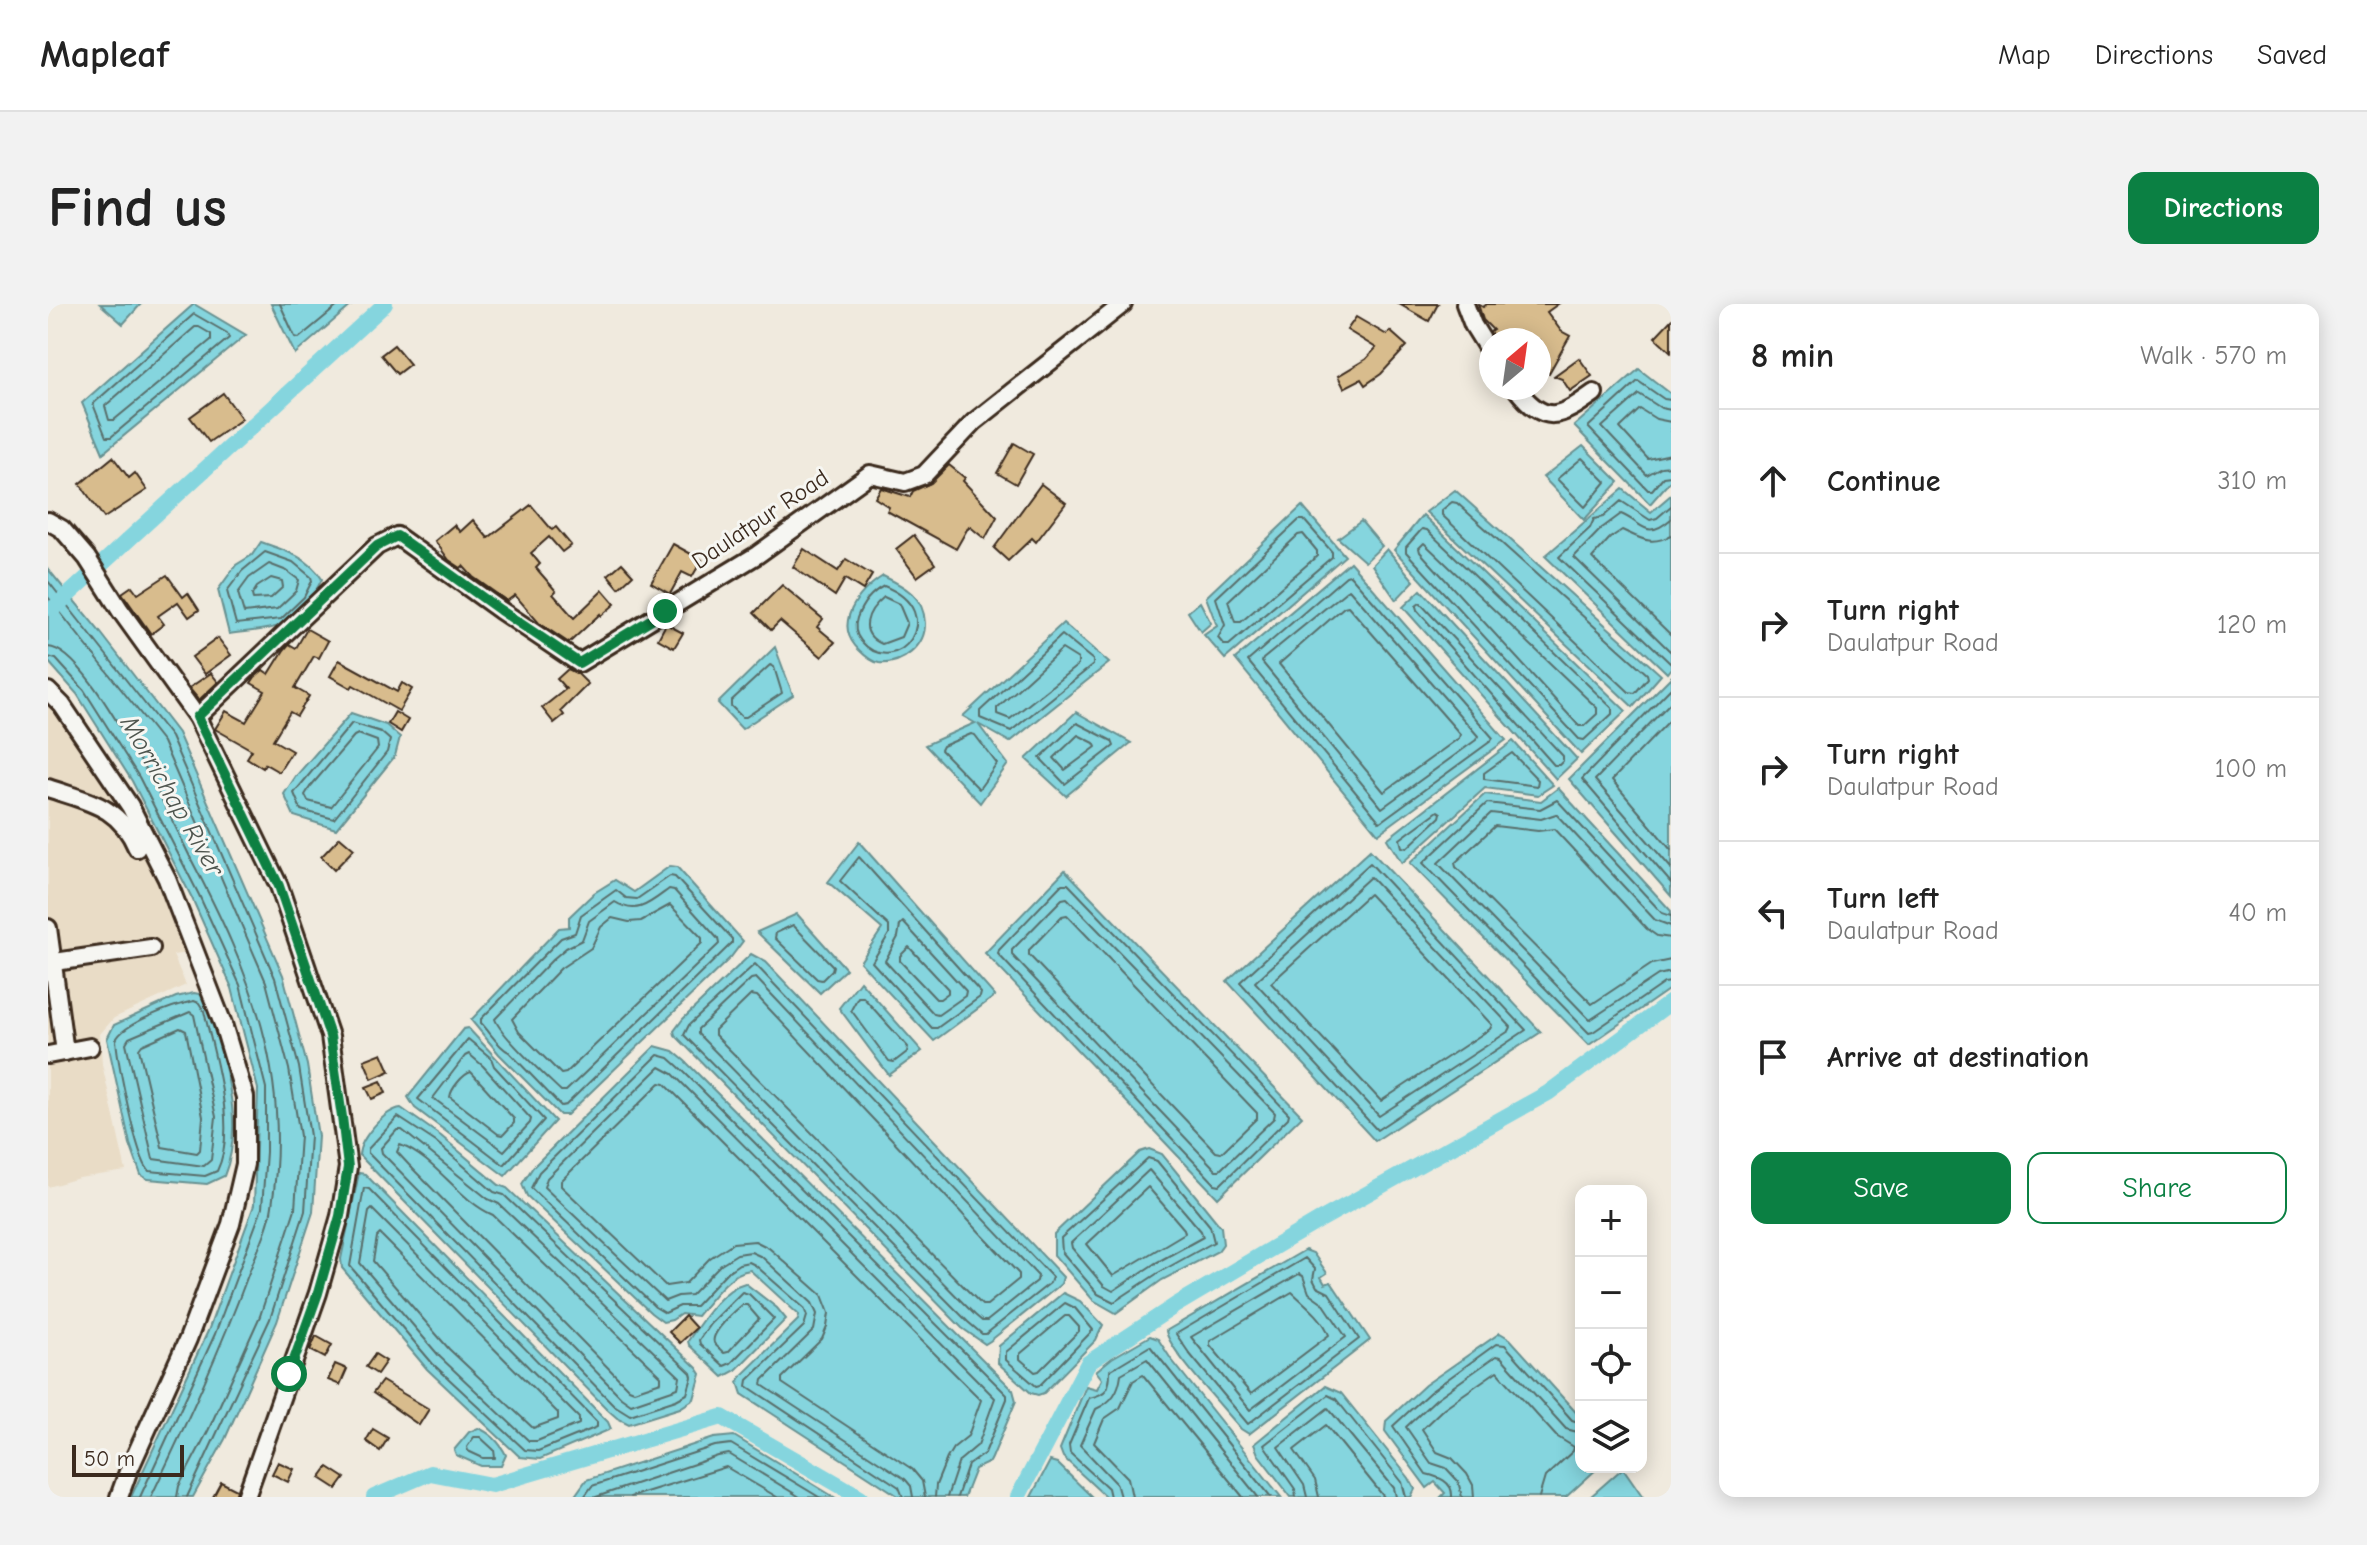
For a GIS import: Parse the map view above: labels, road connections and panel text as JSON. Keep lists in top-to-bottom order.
{
  "streets": {
    "street": ["Daulatpur Road"]
  },
  "water": ["Morrichap River"],
  "scale_bar": "50 m",
  "north": "top right",
  "page": {
    "header": "Mapleaf",
    "nav": ["Map", "Directions", "Saved"],
    "buttons": [
      "Directions",
      ["Save", "Share"]
    ],
    "title": "Find us",
    "heading": ["8 min", "Walk · 570 m"],
    "list": [
      ["Continue", "310 m"],
      ["Turn right", "Daulatpur Road", "120 m"],
      ["Turn right", "Daulatpur Road", "100 m"],
      ["Turn left", "Daulatpur Road", "40 m"],
      "Arrive at destination"
    ],
    "map_buttons": ["+", "−"],
    "scale": "50 m"
  }
}
